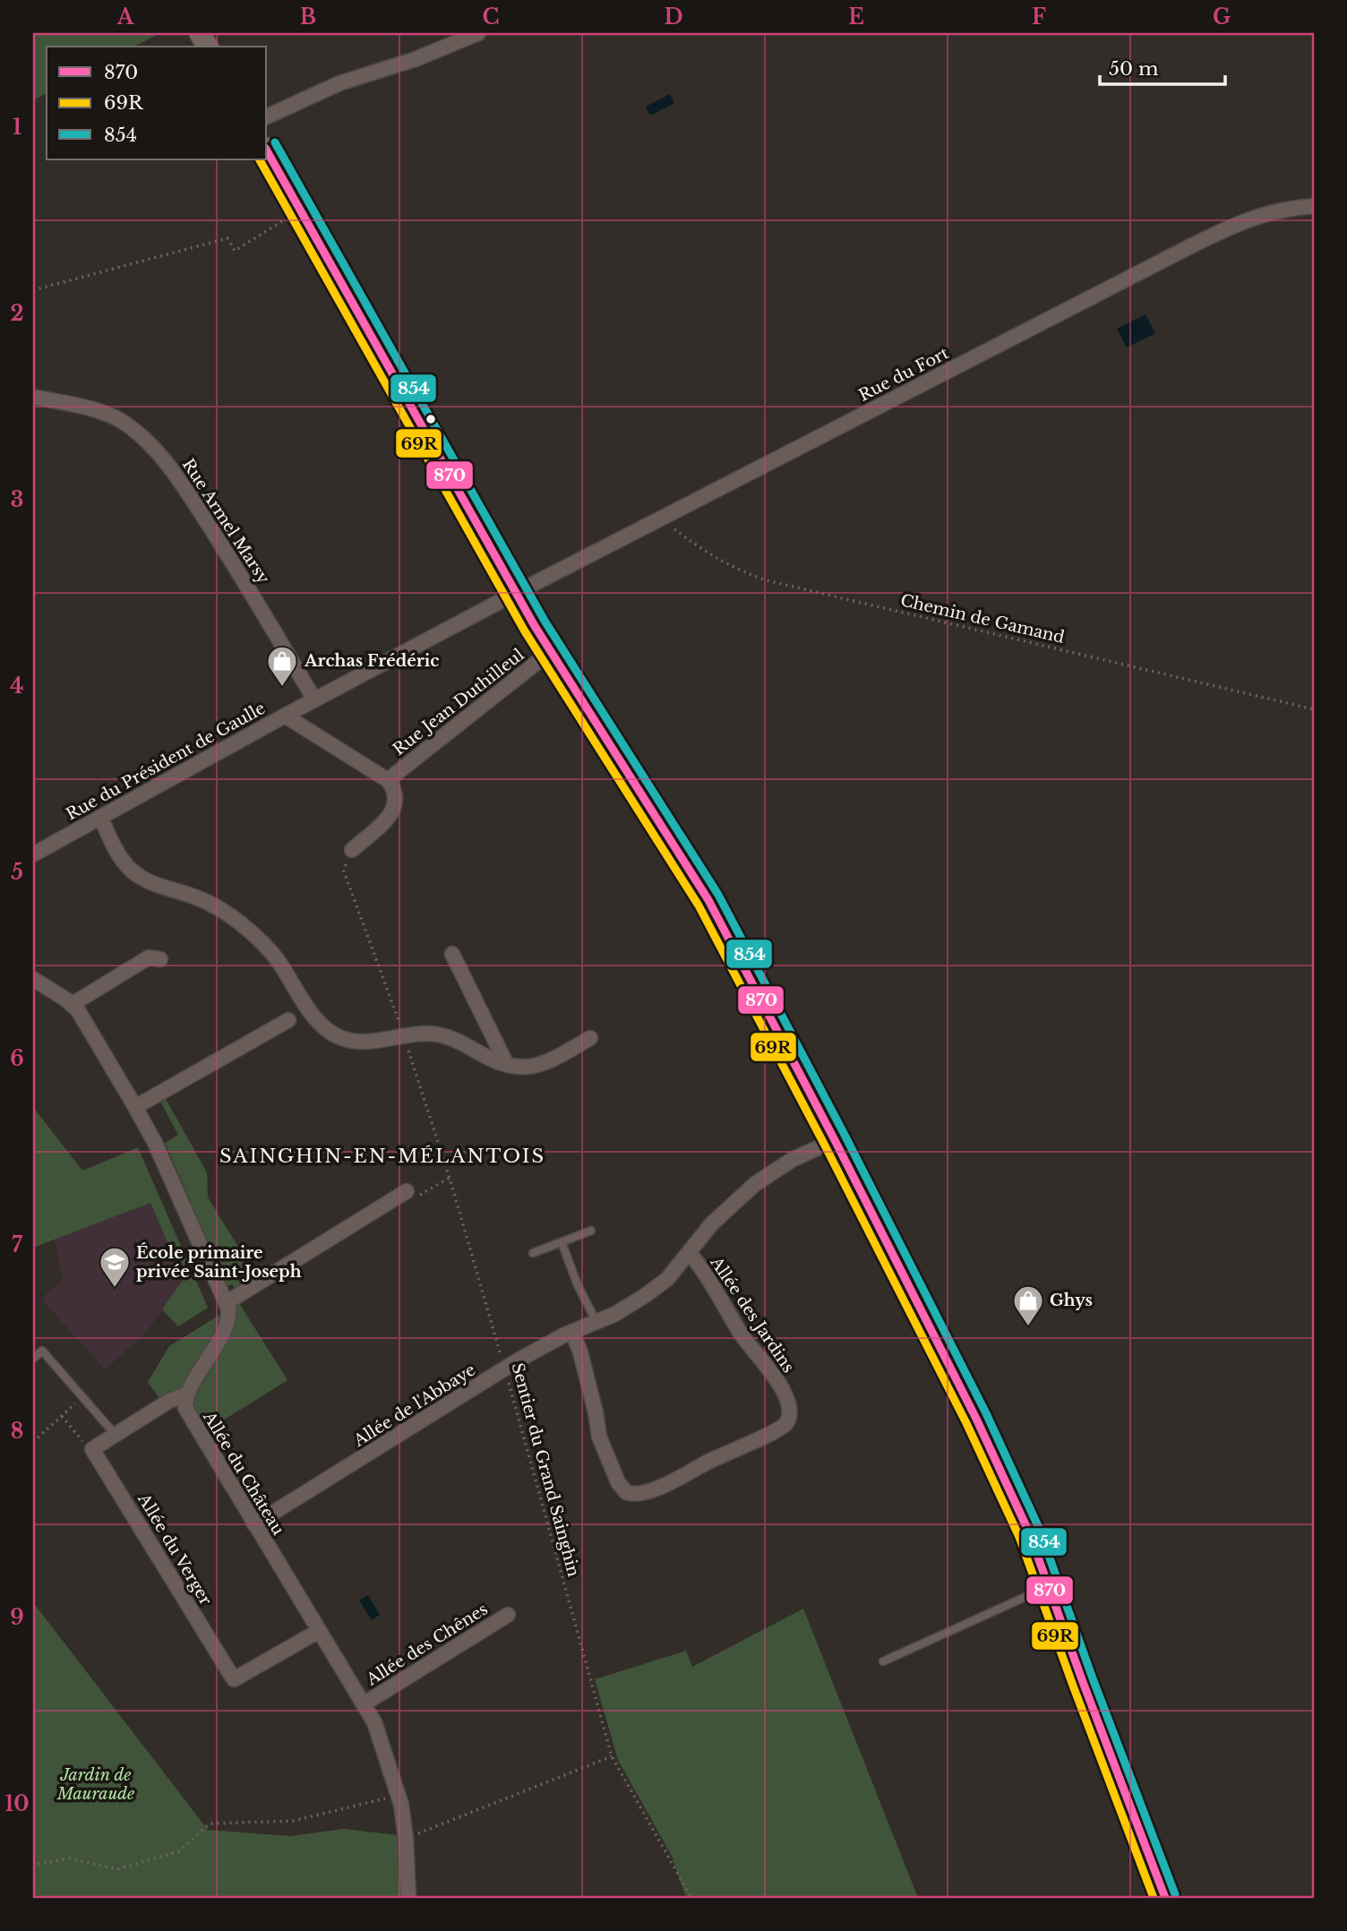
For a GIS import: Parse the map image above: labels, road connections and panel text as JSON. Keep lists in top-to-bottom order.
{
  "streets": {
    "street": [
      "Rue du Fort",
      "Rue Armel Marsy",
      "Rue Jean Duthilleul",
      "Rue du Président de Gaulle",
      "Allée des Jardins",
      "Allée de l'Abbaye",
      "Allée du Château",
      "Allée du Verger",
      "Allée des Chênes"
    ],
    "path": ["Chemin de Gamand", "Sentier du Grand Sainghin"]
  },
  "crossings": [
    ["Rue du Fort", "Chemin de Gamand"],
    ["Rue du Fort", "Rue du Président de Gaulle"],
    ["Rue Armel Marsy", "Rue du Président de Gaulle"],
    ["Allée des Jardins", "Allée de l'Abbaye"],
    ["Allée de l'Abbaye", "Sentier du Grand Sainghin"],
    ["Allée de l'Abbaye", "Allée du Château"],
    ["Allée du Château", "Allée du Verger"],
    ["Allée du Château", "Allée des Chênes"]
  ],
  "districts": ["SAINGHIN-EN-MÉLANTOIS"],
  "parks": ["Jardin de Mauraude"],
  "places": {
    "shop": ["Archas Frédéric", "Ghys"],
    "school or university": ["École primaire privée Saint-Joseph"]
  },
  "lines": ["transit line 854", "transit line 870", "transit line 69R"],
  "legend": ["870", "69R", "854"],
  "scale_bar": "50 m",
  "grid": {
    "columns": [
      "A",
      "B",
      "C",
      "D",
      "E",
      "F",
      "G"
    ],
    "rows": [
      "1",
      "2",
      "3",
      "4",
      "5",
      "6",
      "7",
      "8",
      "9",
      "10"
    ]
  }
}
